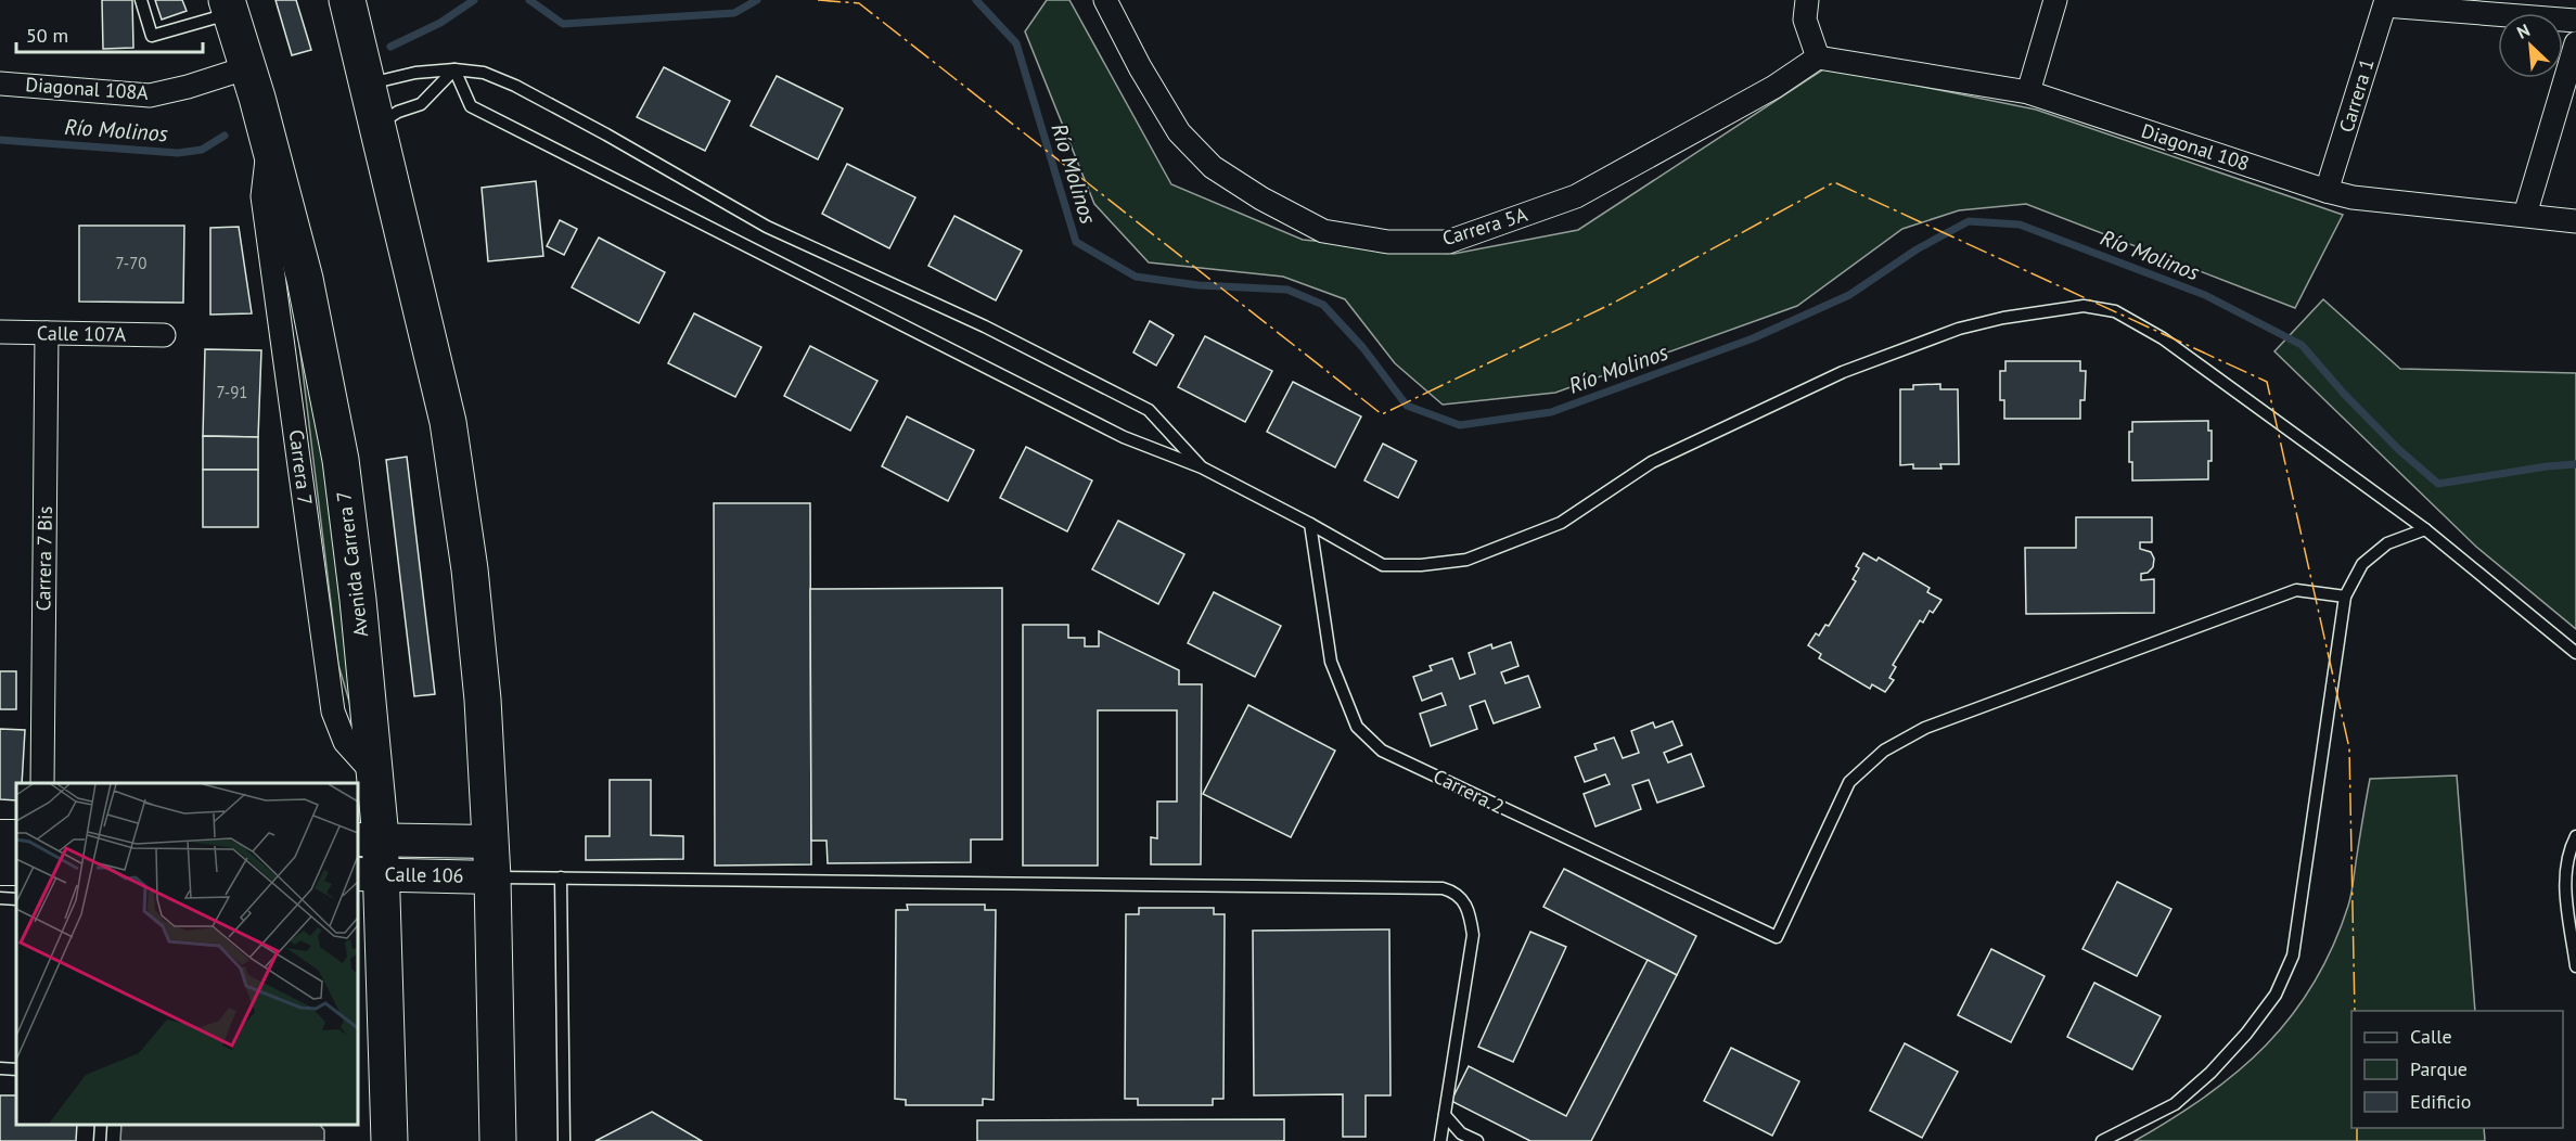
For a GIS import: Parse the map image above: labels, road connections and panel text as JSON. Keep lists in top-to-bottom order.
{
  "streets": {
    "main road": ["Avenida Carrera 7", "Calle 106"],
    "street": [
      "Diagonal 108A",
      "Carrera 1",
      "Diagonal 108",
      "Carrera 5A",
      "Calle 107A",
      "Carrera 7 Bis"
    ],
    "lane": ["Carrera 2"]
  },
  "crossings": [
    ["Diagonal 108A", "Avenida Carrera 7"],
    ["Carrera 1", "Diagonal 108"],
    ["Diagonal 108", "Carrera 5A"],
    ["Calle 107A", "Carrera 7 Bis"],
    ["Avenida Carrera 7", "Calle 106"]
  ],
  "water": ["Río Molinos"],
  "house_numbers": ["7-70", "7-91"],
  "legend": ["Calle", "Parque", "Edificio"],
  "scale_bar": "50 m",
  "north": "top left"
}
